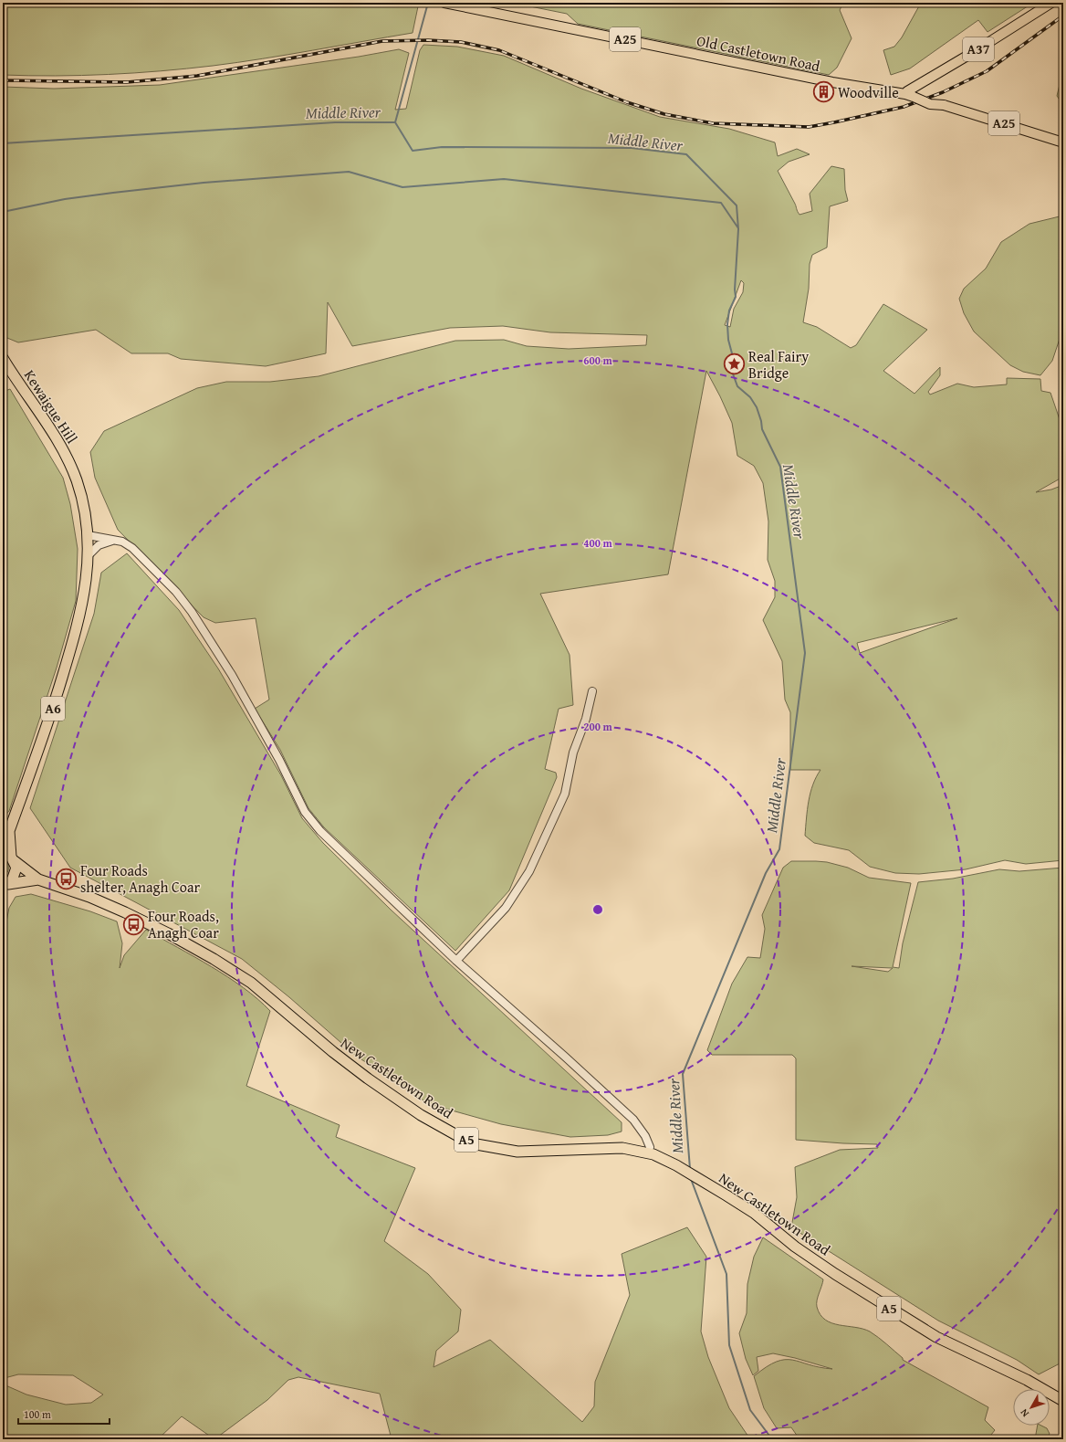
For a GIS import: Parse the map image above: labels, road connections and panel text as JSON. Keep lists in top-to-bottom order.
{
  "streets": {
    "highway": [
      "Kewaigue Hill",
      "A6",
      "New Castletown Road",
      "A5"
    ],
    "main road": ["A25", "A37", "Old Castletown Road"]
  },
  "crossings": [
    ["A37", "Old Castletown Road"],
    ["Kewaigue Hill", "A6"],
    ["A6", "A5"],
    ["New Castletown Road", "A5"]
  ],
  "water": ["Middle River"],
  "places": {
    "building": ["Woodville"],
    "place": ["Real Fairy Bridge"],
    "bus stop": ["Four Roads shelter, Anagh Coar", "Four Roads, Anagh Coar"]
  },
  "scale_bar": "100 m",
  "north": "bottom left",
  "rings": ["600 m", "400 m", "200 m"]
}
